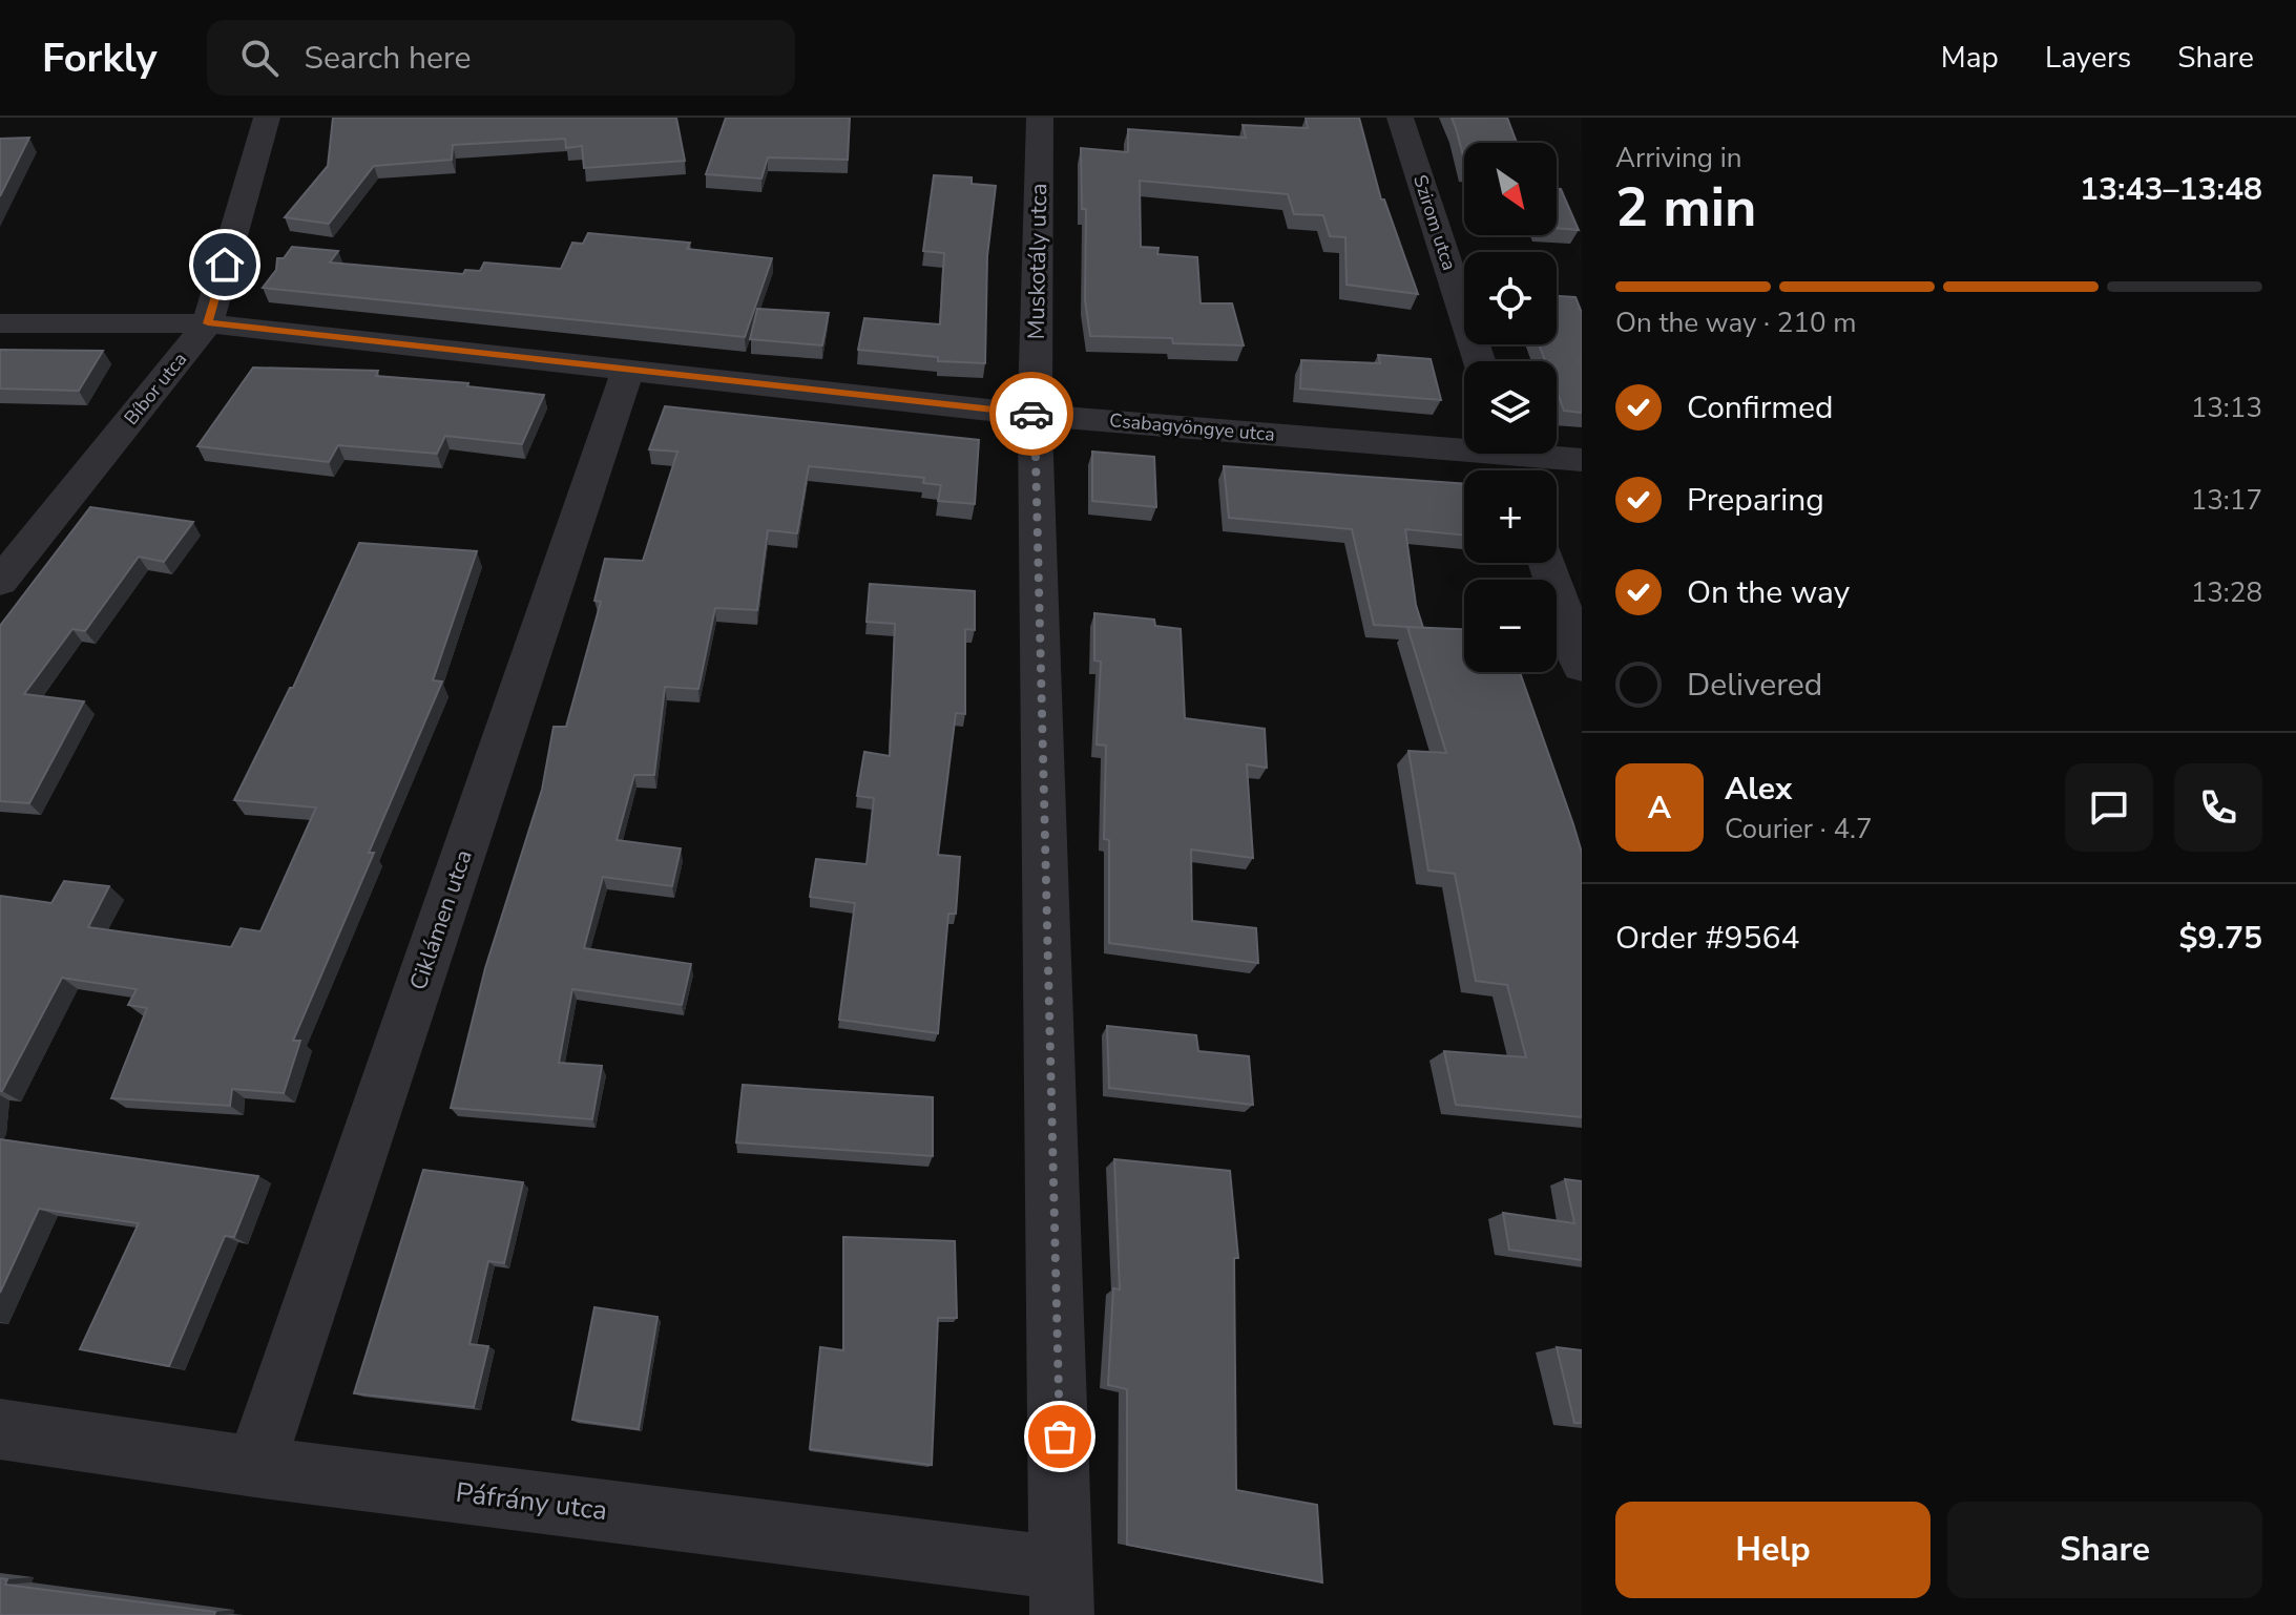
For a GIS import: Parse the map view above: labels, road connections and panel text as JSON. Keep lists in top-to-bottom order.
{
  "streets": {
    "street": [
      "Szirom utca",
      "Muskotály utca",
      "Bíbor utca",
      "Csabagyöngye utca",
      "Ciklámen utca",
      "Páfrány utca"
    ]
  },
  "crossings": [
    ["Muskotály utca", "Csabagyöngye utca"],
    ["Muskotály utca", "Páfrány utca"],
    ["Bíbor utca", "Csabagyöngye utca"],
    ["Csabagyöngye utca", "Ciklámen utca"],
    ["Ciklámen utca", "Páfrány utca"]
  ],
  "north": "bottom right",
  "page": {
    "header": "Forkly",
    "search": "Search here",
    "nav": ["Map", "Layers", "Share"],
    "heading": ["2 min", "Arriving in", "13:43–13:48"],
    "panel": [
      "Alex",
      "Courier · 4.7",
      "Order #9564",
      "$9.75"
    ],
    "map_buttons": ["+", "−"],
    "bar": "On the way · 210 m",
    "list": [
      ["Confirmed", "13:13"],
      ["Preparing", "13:17"],
      ["On the way", "13:28"],
      "Delivered"
    ],
    "round": "A",
    "buttons": ["Help", "Share"]
  }
}
